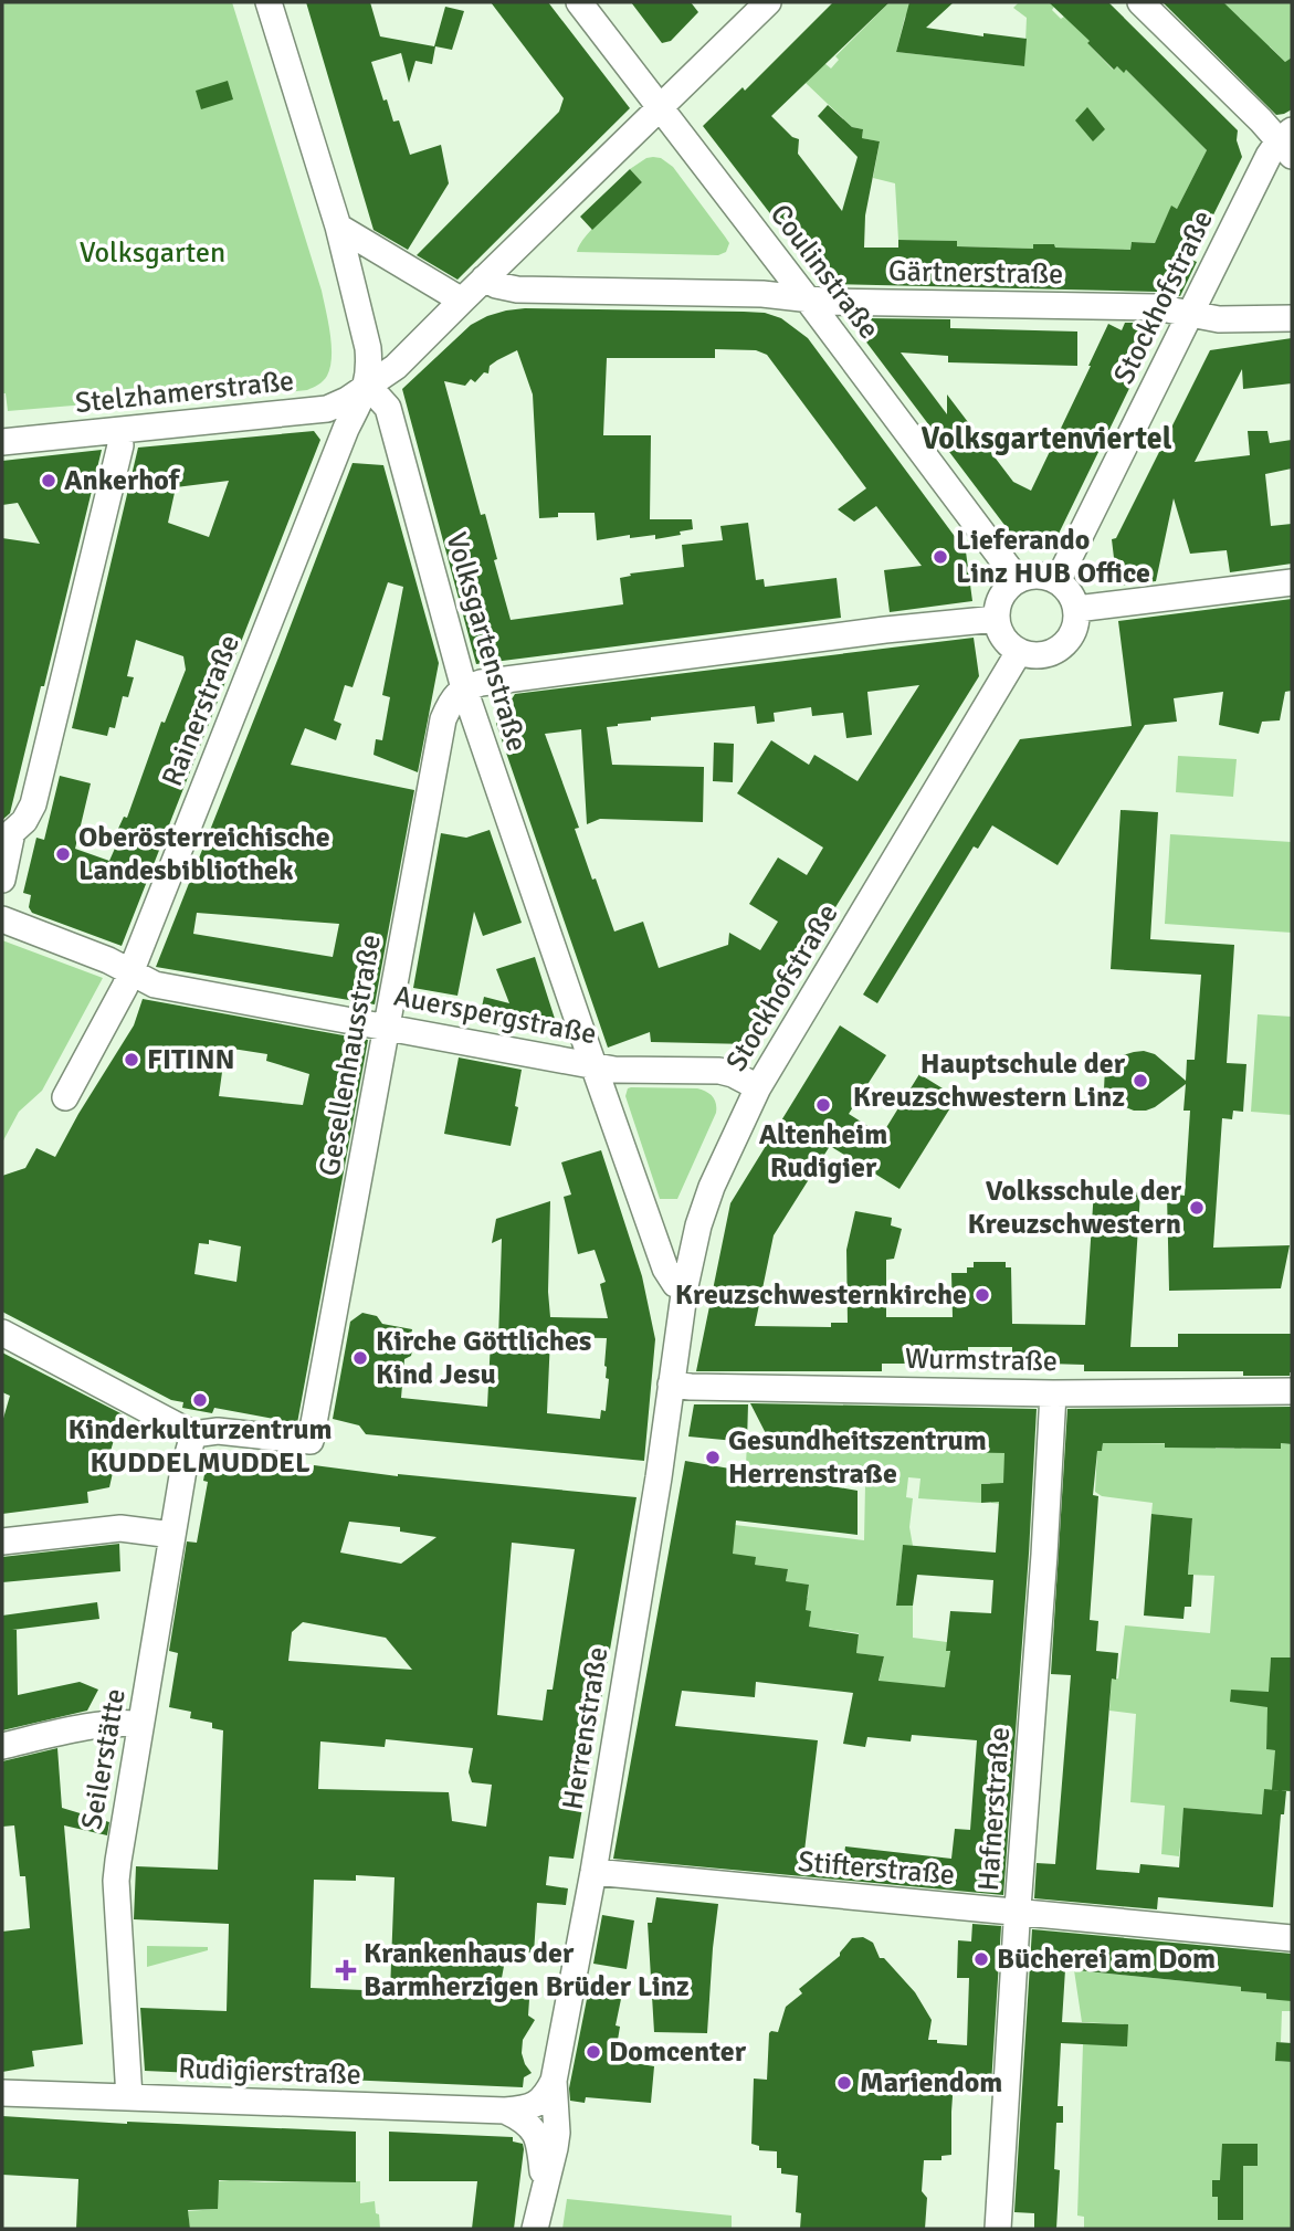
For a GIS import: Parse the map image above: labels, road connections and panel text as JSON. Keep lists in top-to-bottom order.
{
  "streets": {
    "street": [
      "Coulinstraße",
      "Gärtnerstraße",
      "Stockhofstraße",
      "Stelzhamerstraße",
      "Volksgartenstraße",
      "Rainerstraße",
      "Auerspergstraße",
      "Gesellenhausstraße",
      "Wurmstraße",
      "Herrenstraße",
      "Seilerstätte",
      "Hafnerstraße",
      "Stifterstraße",
      "Rudigierstraße"
    ]
  },
  "crossings": [
    ["Coulinstraße", "Gärtnerstraße"],
    ["Coulinstraße", "Stockhofstraße"],
    ["Gärtnerstraße", "Stockhofstraße"],
    ["Stockhofstraße", "Volksgartenstraße"],
    ["Stockhofstraße", "Auerspergstraße"],
    ["Stockhofstraße", "Wurmstraße"],
    ["Stockhofstraße", "Herrenstraße"],
    ["Stelzhamerstraße", "Volksgartenstraße"],
    ["Stelzhamerstraße", "Rainerstraße"],
    ["Volksgartenstraße", "Rainerstraße"],
    ["Volksgartenstraße", "Auerspergstraße"],
    ["Volksgartenstraße", "Gesellenhausstraße"],
    ["Rainerstraße", "Auerspergstraße"],
    ["Auerspergstraße", "Gesellenhausstraße"],
    ["Gesellenhausstraße", "Seilerstätte"],
    ["Wurmstraße", "Herrenstraße"],
    ["Wurmstraße", "Hafnerstraße"],
    ["Herrenstraße", "Stifterstraße"],
    ["Herrenstraße", "Rudigierstraße"],
    ["Seilerstätte", "Rudigierstraße"],
    ["Hafnerstraße", "Stifterstraße"]
  ],
  "districts": ["Volksgartenviertel"],
  "parks": ["Volksgarten"],
  "places": {
    "other": [
      "Ankerhof",
      "Lieferando Linz HUB Office",
      "Oberösterreichische Landesbibliothek",
      "FITINN",
      "Hauptschule der Kreuzschwestern Linz",
      "Altenheim Rudigier",
      "Volksschule der Kreuzschwestern",
      "Kreuzschwesternkirche",
      "Kirche Göttliches Kind Jesu",
      "Kinderkulturzentrum KUDDELMUDDEL",
      "Gesundheitszentrum Herrenstraße",
      "Bücherei am Dom",
      "Domcenter",
      "Mariendom"
    ],
    "health": ["Krankenhaus der Barmherzigen Brüder Linz"]
  }
}
